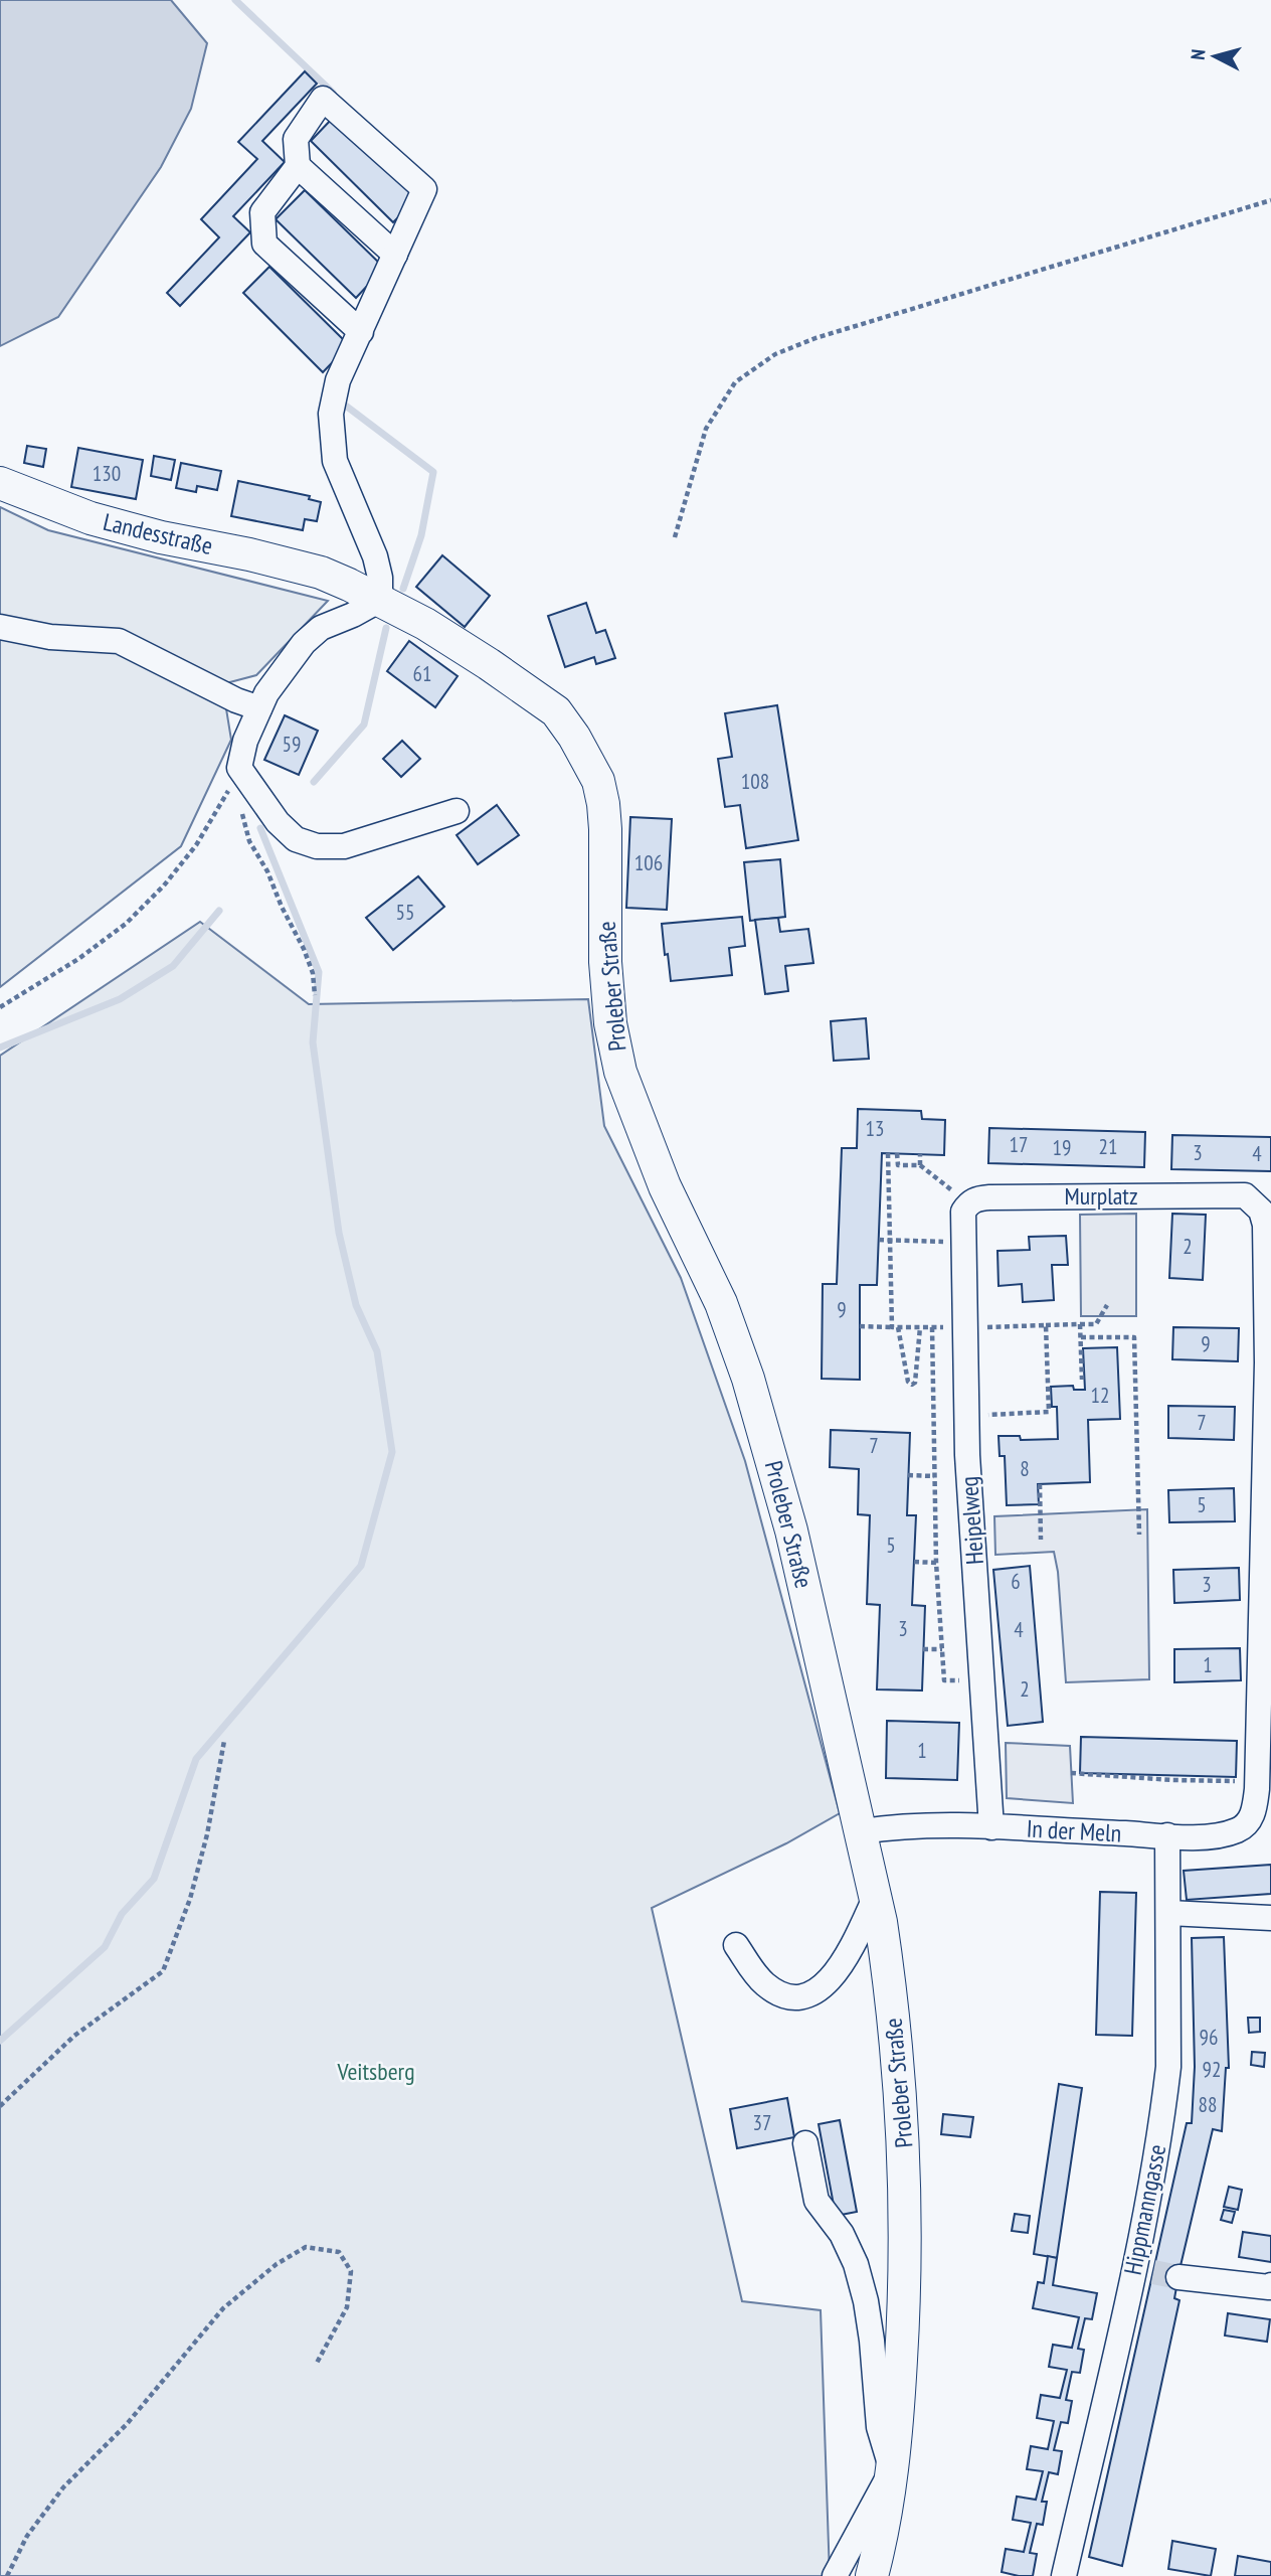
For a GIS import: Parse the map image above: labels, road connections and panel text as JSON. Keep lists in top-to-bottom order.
{
  "streets": {
    "main road": ["Landesstraße", "Proleber Straße"],
    "street": [
      "Murplatz",
      "Heipelweg",
      "In der Meln",
      "Hippmanngasse"
    ]
  },
  "crossings": [
    ["Landesstraße", "Proleber Straße"],
    ["Proleber Straße", "In der Meln"],
    ["Murplatz", "Heipelweg"],
    ["Murplatz", "In der Meln"],
    ["Heipelweg", "In der Meln"],
    ["In der Meln", "Hippmanngasse"]
  ],
  "parks": ["Veitsberg"],
  "house_numbers": [
    "130",
    "61",
    "59",
    "108",
    "106",
    "55",
    "13",
    "17",
    "21",
    "19",
    "3",
    "4",
    "2",
    "9",
    "9",
    "12",
    "7",
    "7",
    "8",
    "5",
    "5",
    "6",
    "3",
    "3",
    "4",
    "1",
    "2",
    "1",
    "96",
    "92",
    "88",
    "37"
  ],
  "north": "left"
}
